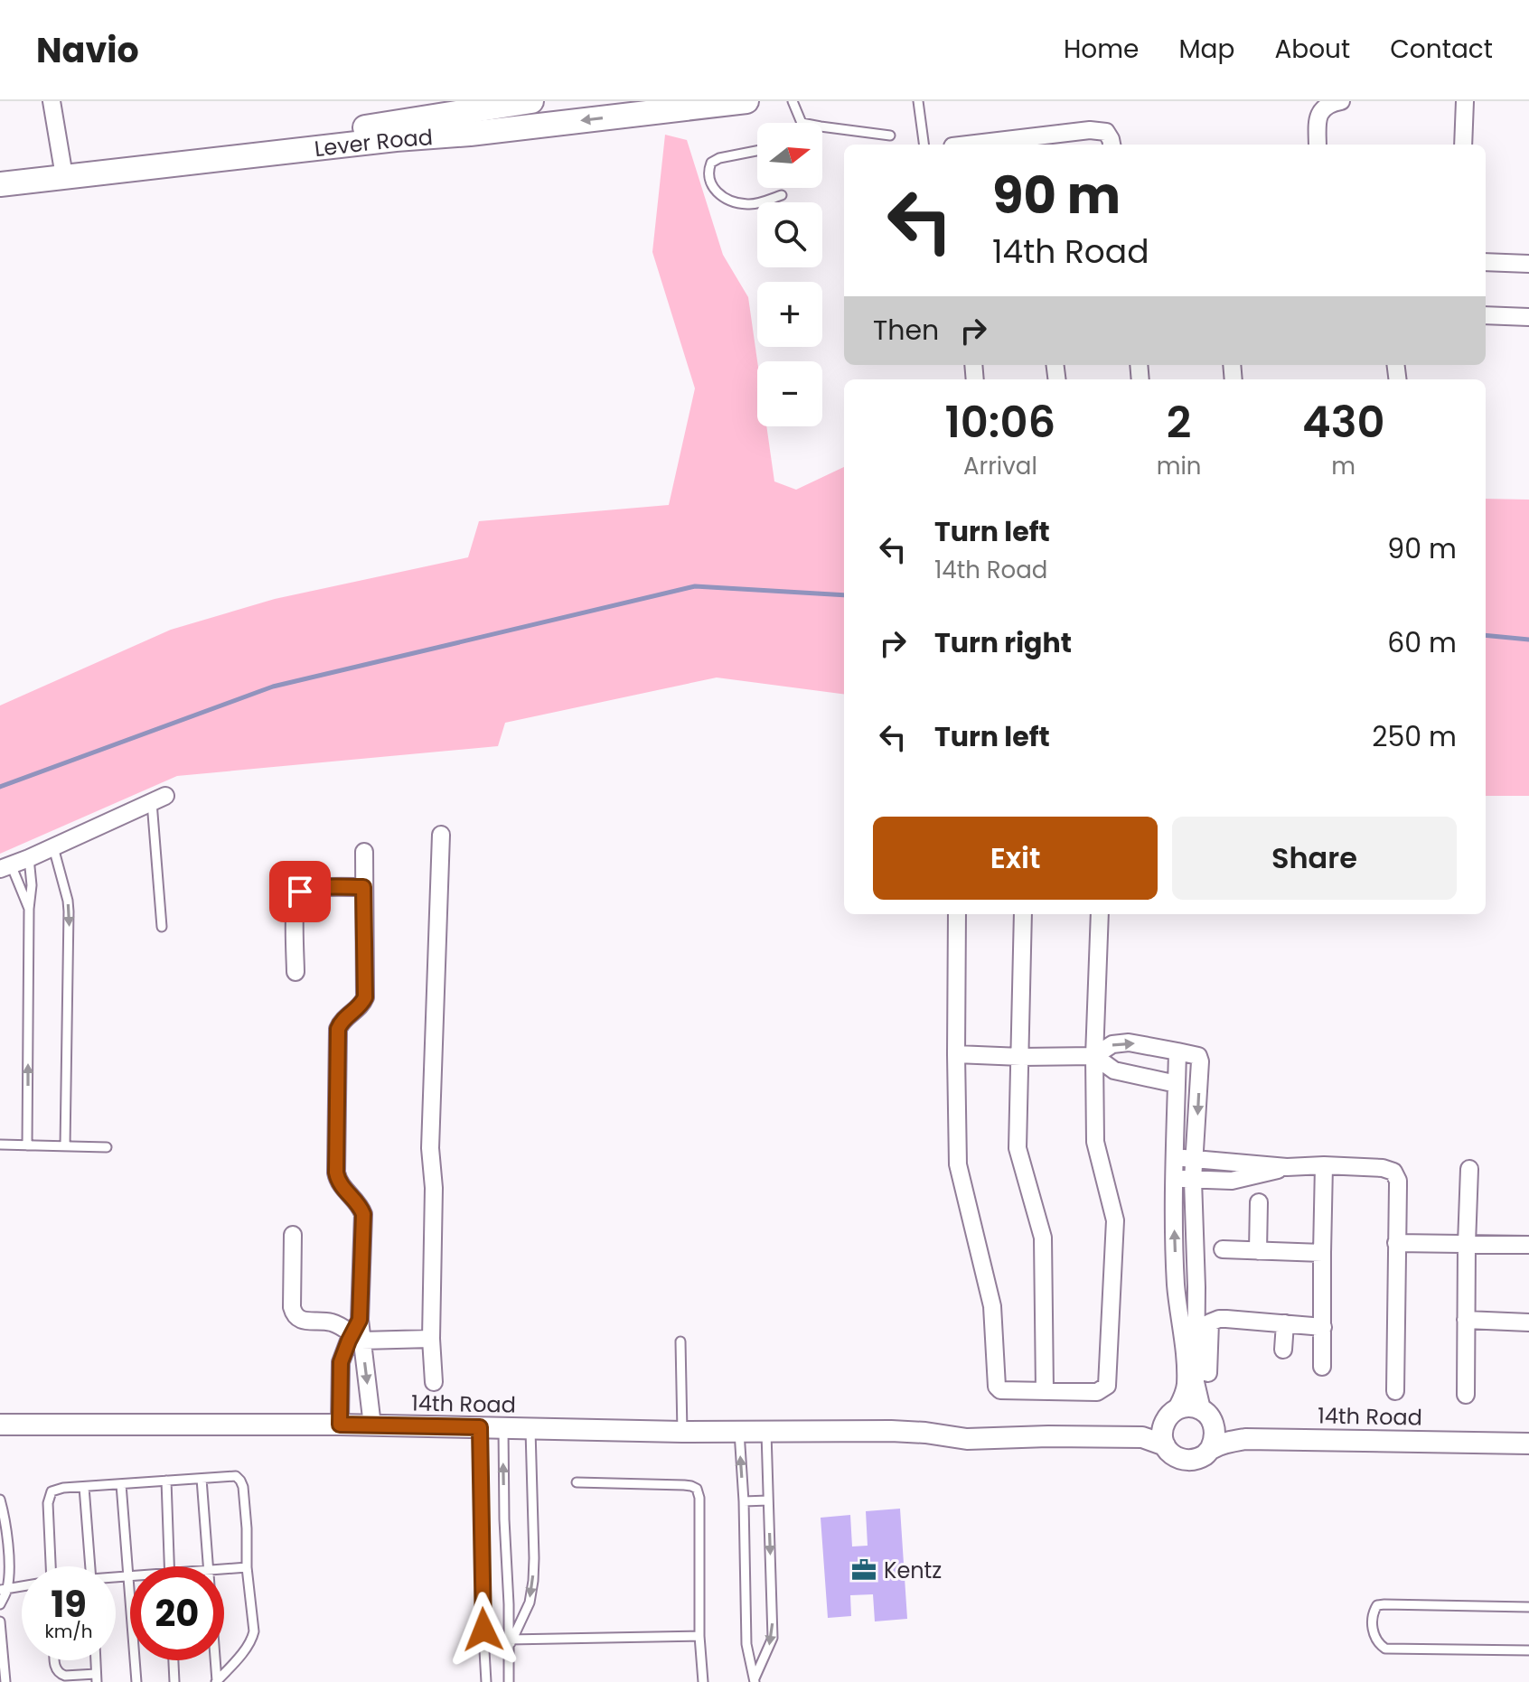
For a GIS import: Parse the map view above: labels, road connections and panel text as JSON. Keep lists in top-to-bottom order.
{
  "streets": {
    "main road": ["Lever Road"],
    "street": ["14th Road"]
  },
  "places": {
    "office": ["Kentz"]
  },
  "north": "right",
  "page": {
    "header": "Navio",
    "nav": [
      "Home",
      "Map",
      "About",
      "Contact"
    ],
    "map_buttons": ["+", "−"],
    "turn": ["90 m", "14th Road"],
    "then": "Then",
    "eta": [
      "10:06",
      "Arrival",
      "2",
      "min",
      "430",
      "m"
    ],
    "list": [
      {
        "name": "Turn left",
        "note": "14th Road",
        "value": "90 m"
      },
      {
        "name": "Turn right",
        "value": "60 m"
      },
      {
        "name": "Turn left",
        "value": "250 m"
      }
    ],
    "buttons": ["Exit", "Share"],
    "speed": "19 km/h",
    "limit": "20"
  }
}
